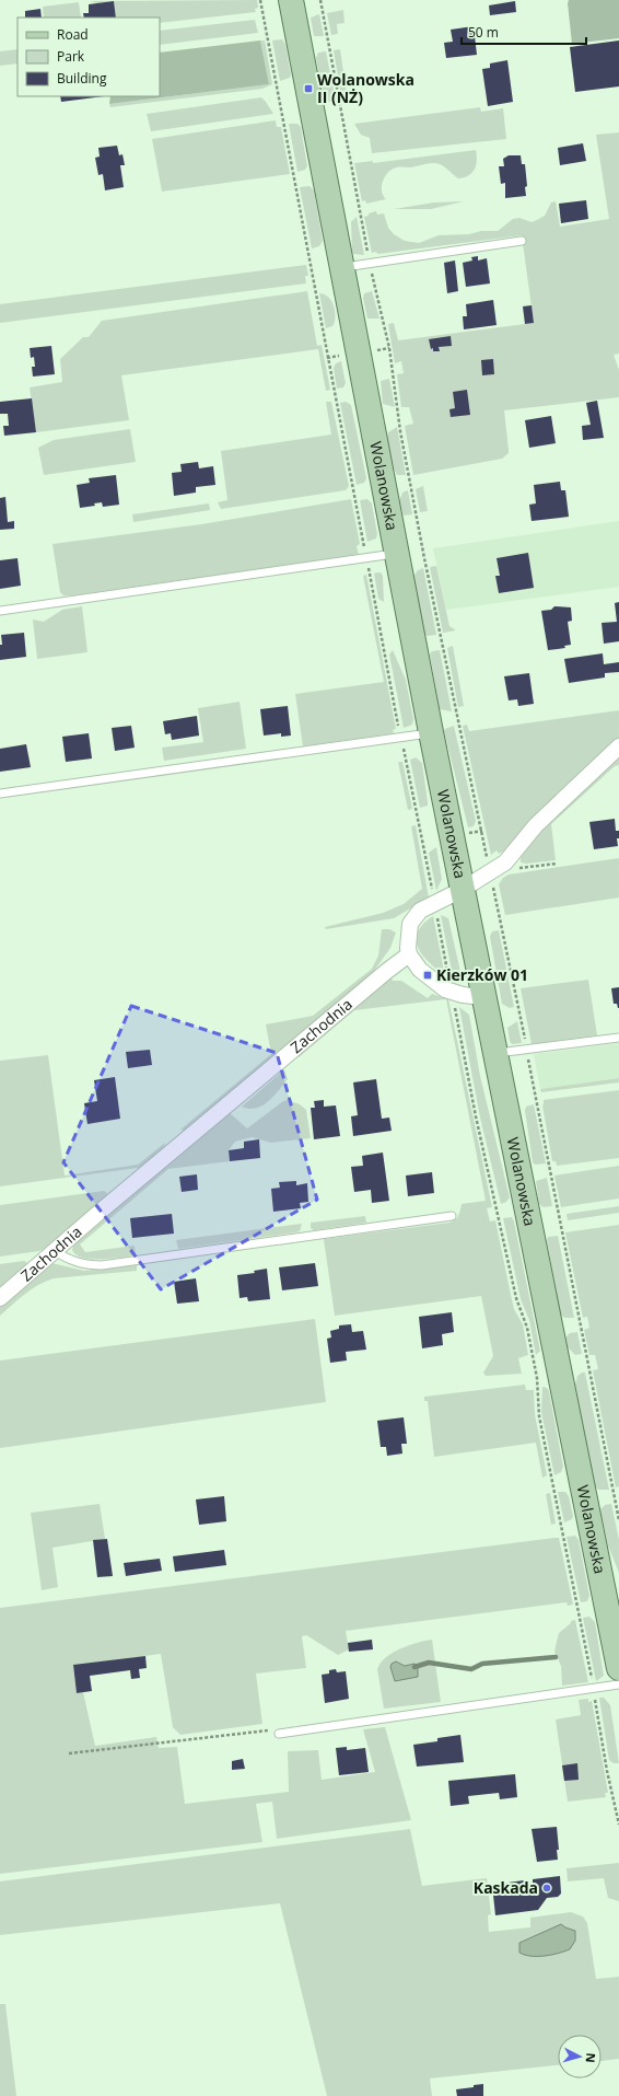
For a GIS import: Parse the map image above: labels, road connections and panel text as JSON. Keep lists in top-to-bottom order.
{
  "streets": {
    "main road": ["Wolanowska"],
    "street": ["Zachodnia"]
  },
  "places": {
    "transit": ["Wolanowska II (NŻ)", "Kierzków 01"],
    "other": ["Kaskada"]
  },
  "legend": ["Road", "Park", "Building"],
  "scale_bar": "50 m",
  "north": "right"
}
